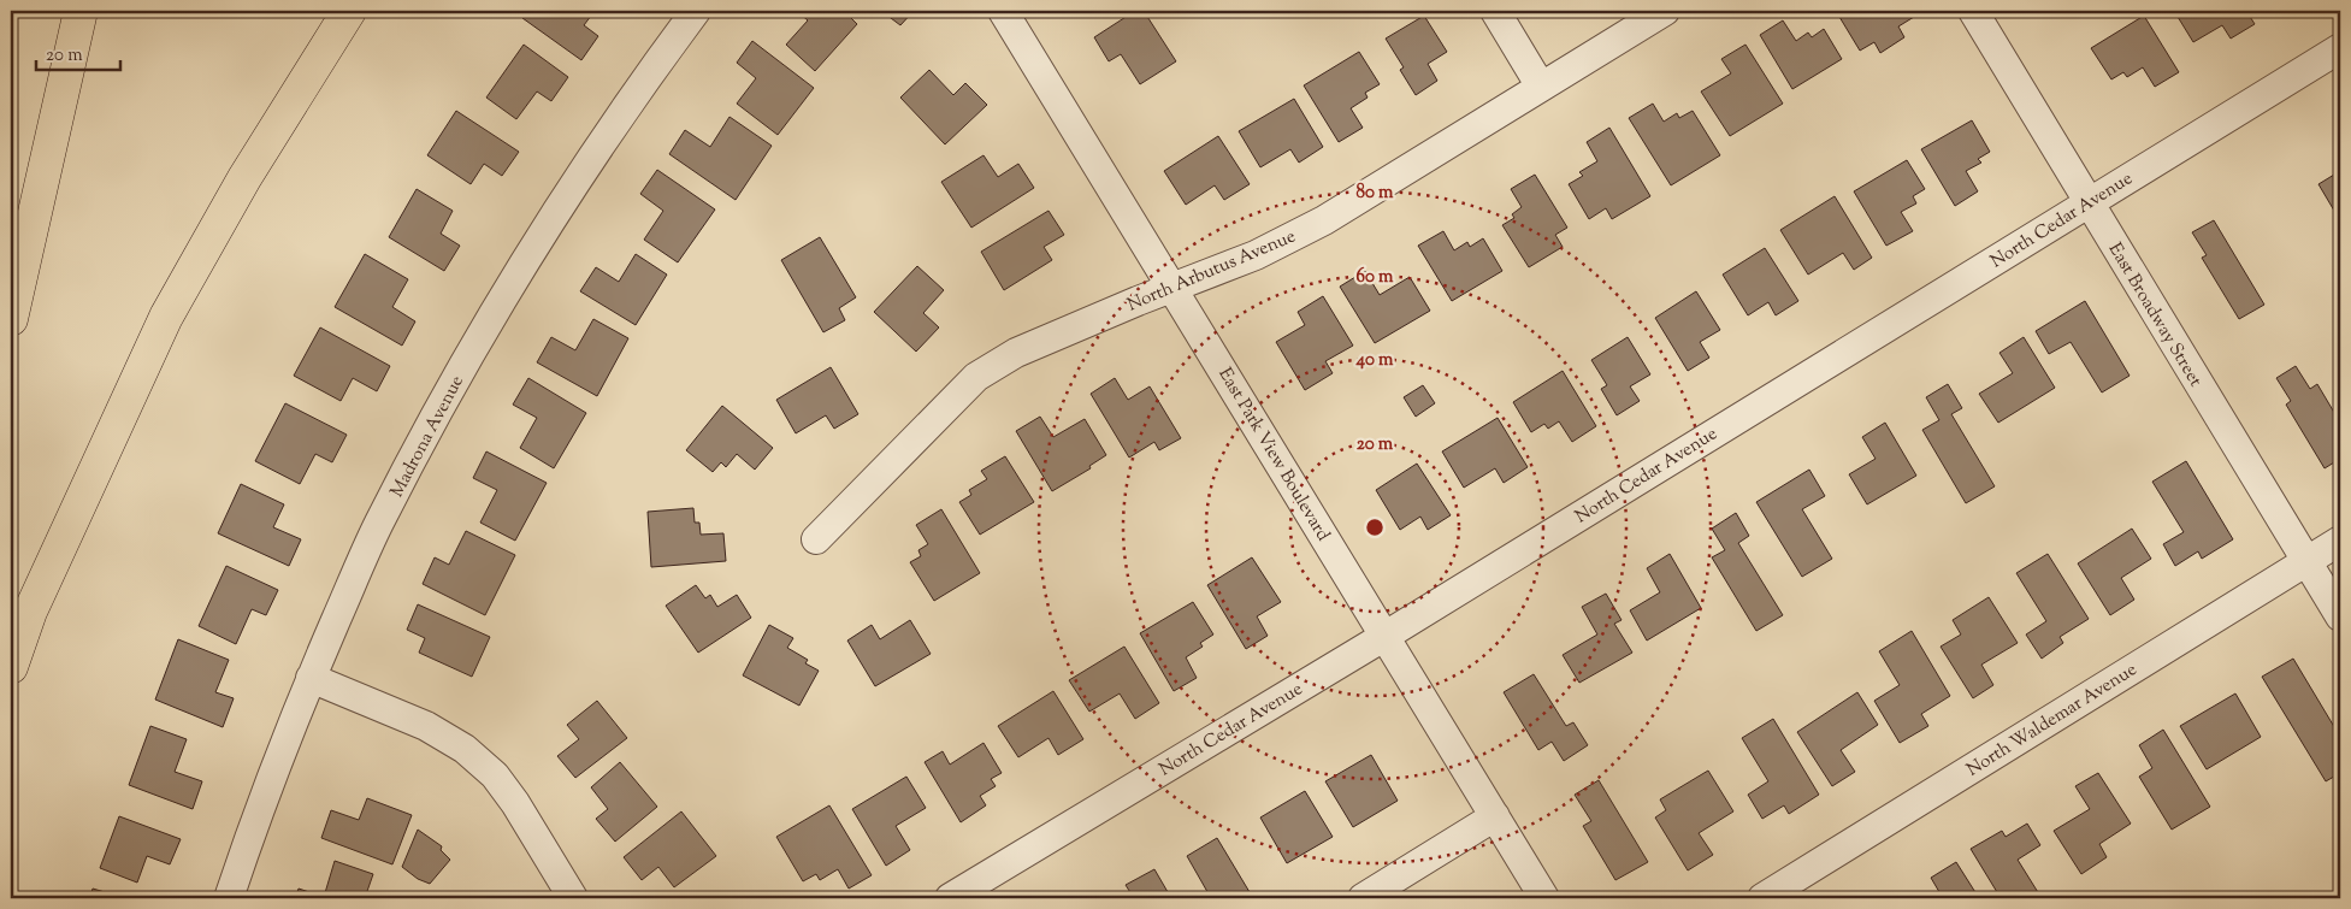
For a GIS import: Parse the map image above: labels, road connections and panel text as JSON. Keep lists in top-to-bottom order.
{
  "streets": {
    "street": [
      "North Cedar Avenue",
      "North Arbutus Avenue",
      "East Broadway Street",
      "Madrona Avenue",
      "East Park View Boulevard",
      "North Waldemar Avenue"
    ]
  },
  "crossings": [
    ["North Cedar Avenue", "East Broadway Street"],
    ["North Cedar Avenue", "East Park View Boulevard"],
    ["North Arbutus Avenue", "East Park View Boulevard"],
    ["East Broadway Street", "North Waldemar Avenue"]
  ],
  "scale_bar": "20 m",
  "rings": [
    "80 m",
    "60 m",
    "40 m",
    "20 m"
  ]
}
